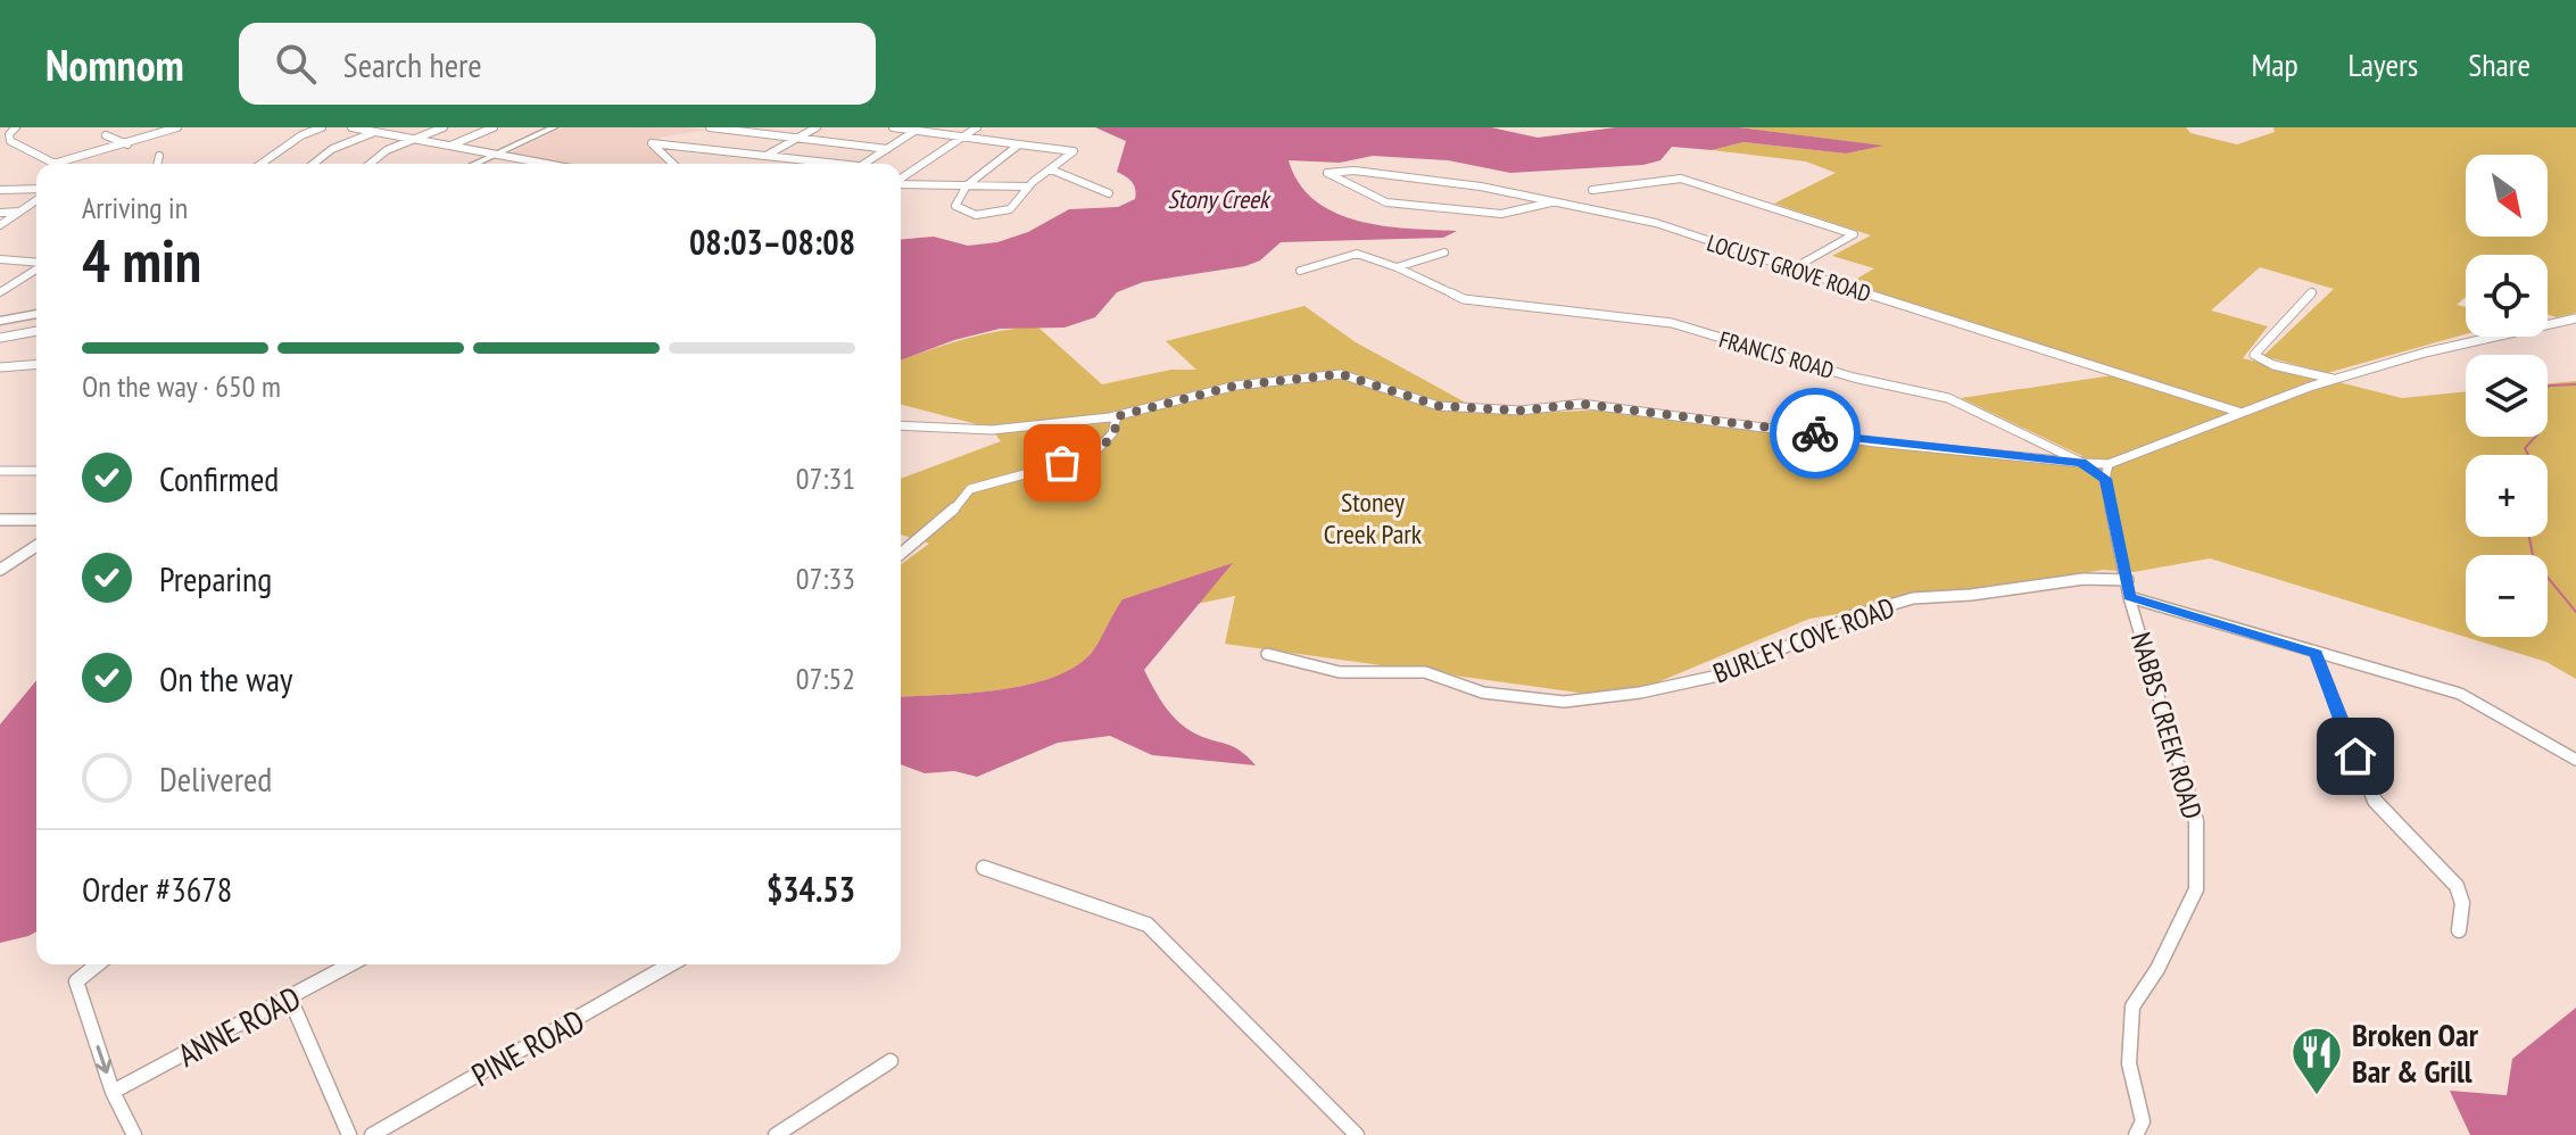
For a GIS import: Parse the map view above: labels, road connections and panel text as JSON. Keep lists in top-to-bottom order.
{
  "streets": {
    "street": [
      "LOCUST GROVE ROAD",
      "FRANCIS ROAD",
      "BURLEY COVE ROAD",
      "NABBS CREEK ROAD",
      "ANNE ROAD",
      "PINE ROAD"
    ]
  },
  "crossings": [
    ["FRANCIS ROAD", "NABBS CREEK ROAD"],
    ["BURLEY COVE ROAD", "NABBS CREEK ROAD"]
  ],
  "water": ["Stony Creek"],
  "parks": ["Stoney Creek Park"],
  "places": {
    "restaurant": ["Broken Oar Bar & Grill"]
  },
  "north": "bottom right",
  "page": {
    "header": "Nomnom",
    "search": "Search here",
    "nav": ["Map", "Layers", "Share"],
    "map_buttons": ["+", "−"],
    "heading": ["4 min", "Arriving in", "08:03–08:08"],
    "panel": ["Order #3678", "$34.53"],
    "bar": "On the way · 650 m",
    "list": [
      ["Confirmed", "07:31"],
      ["Preparing", "07:33"],
      ["On the way", "07:52"],
      "Delivered"
    ]
  }
}
